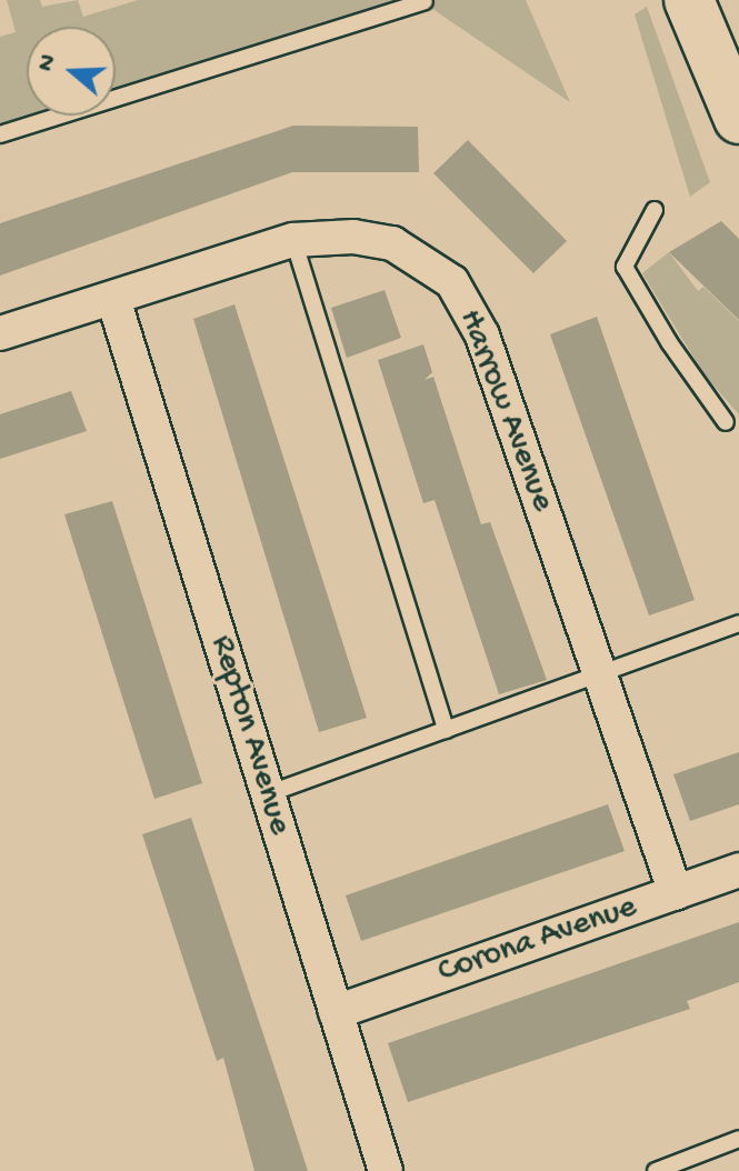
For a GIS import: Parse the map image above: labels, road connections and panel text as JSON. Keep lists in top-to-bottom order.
{
  "streets": {
    "street": ["Harrow Avenue", "Repton Avenue", "Corona Avenue"]
  },
  "crossings": [
    ["Harrow Avenue", "Repton Avenue"],
    ["Harrow Avenue", "Corona Avenue"],
    ["Repton Avenue", "Corona Avenue"]
  ],
  "north": "left"
}
